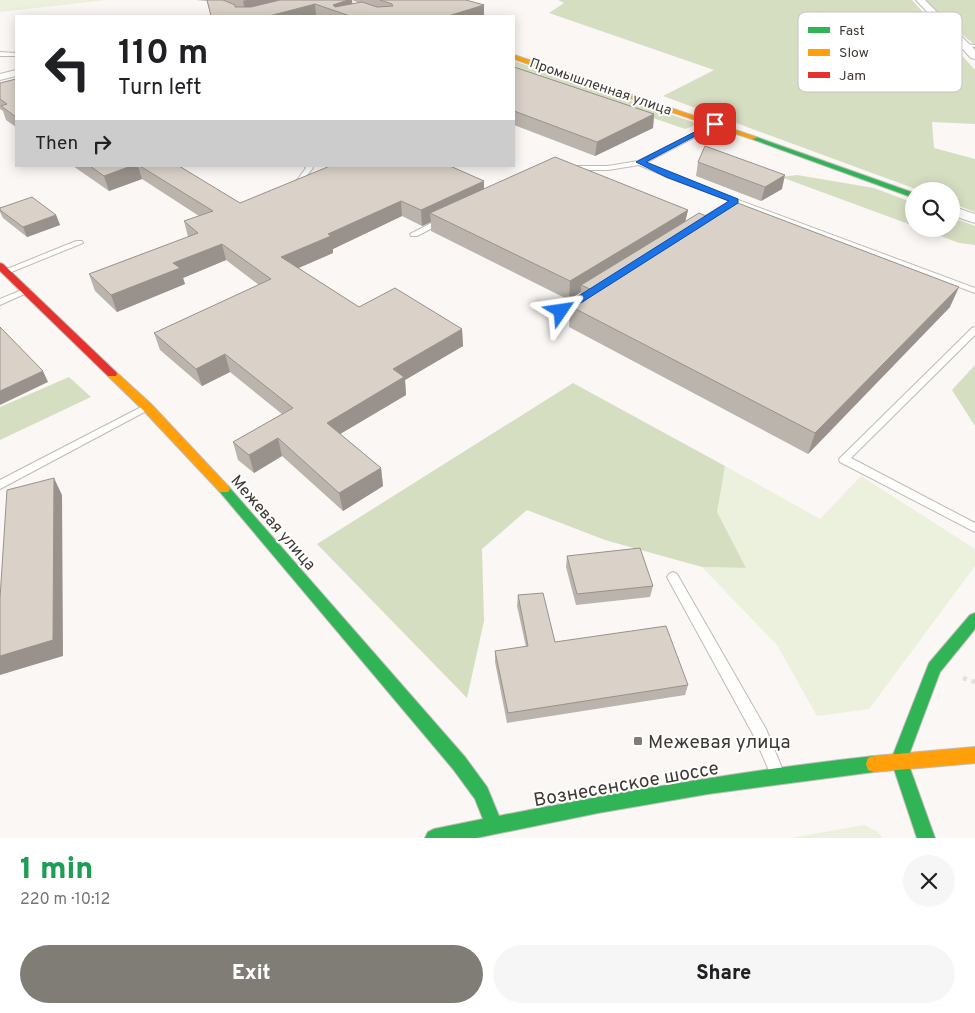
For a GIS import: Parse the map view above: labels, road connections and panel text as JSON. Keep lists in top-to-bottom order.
{
  "streets": {
    "street": ["Промышленная улица", "Межевая улица", "Вознесенское шоссе"]
  },
  "crossings": [
    ["Межевая улица", "Вознесенское шоссе"]
  ],
  "places": {
    "transit": ["Межевая улица"]
  },
  "legend": ["Fast", "Slow", "Jam"],
  "page": {
    "turn": ["110 m", "Turn left"],
    "then": "Then",
    "heading": ["1 min", "220 m · 10:12"],
    "buttons": ["Exit", "Share"]
  }
}
